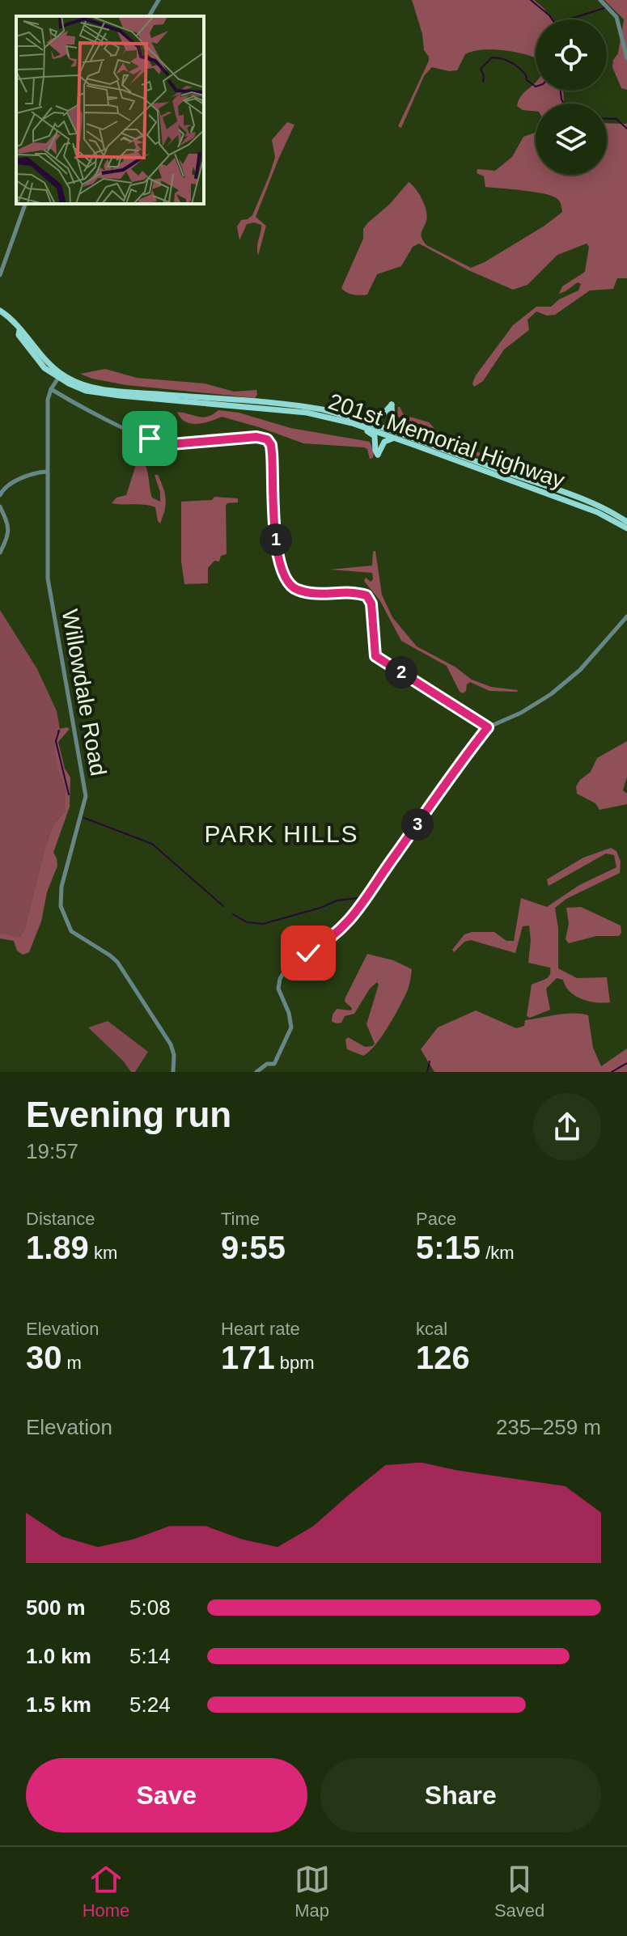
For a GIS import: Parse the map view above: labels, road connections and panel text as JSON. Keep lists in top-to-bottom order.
{
  "streets": {
    "main road": ["201st Memorial Highway"],
    "street": ["Willowdale Road"]
  },
  "districts": ["PARK HILLS"],
  "page": {
    "pins": ["1", "2", "3"],
    "heading": ["Evening run", "19:57"],
    "stats": [
      ["Distance", "1.89 km"],
      ["Time", "9:55"],
      ["Pace", "5:15 /km"],
      ["Elevation", "30 m"],
      ["Heart rate", "171 bpm"],
      ["kcal", "126"]
    ],
    "chart": ["Elevation", "235–259 m"],
    "list": [
      {
        "name": "500 m",
        "note": "5:08"
      },
      {
        "name": "1.0 km",
        "note": "5:14"
      },
      {
        "name": "1.5 km",
        "note": "5:24"
      }
    ],
    "buttons": ["Save", "Share"],
    "tabs": ["Home", "Map", "Saved"]
  }
}
